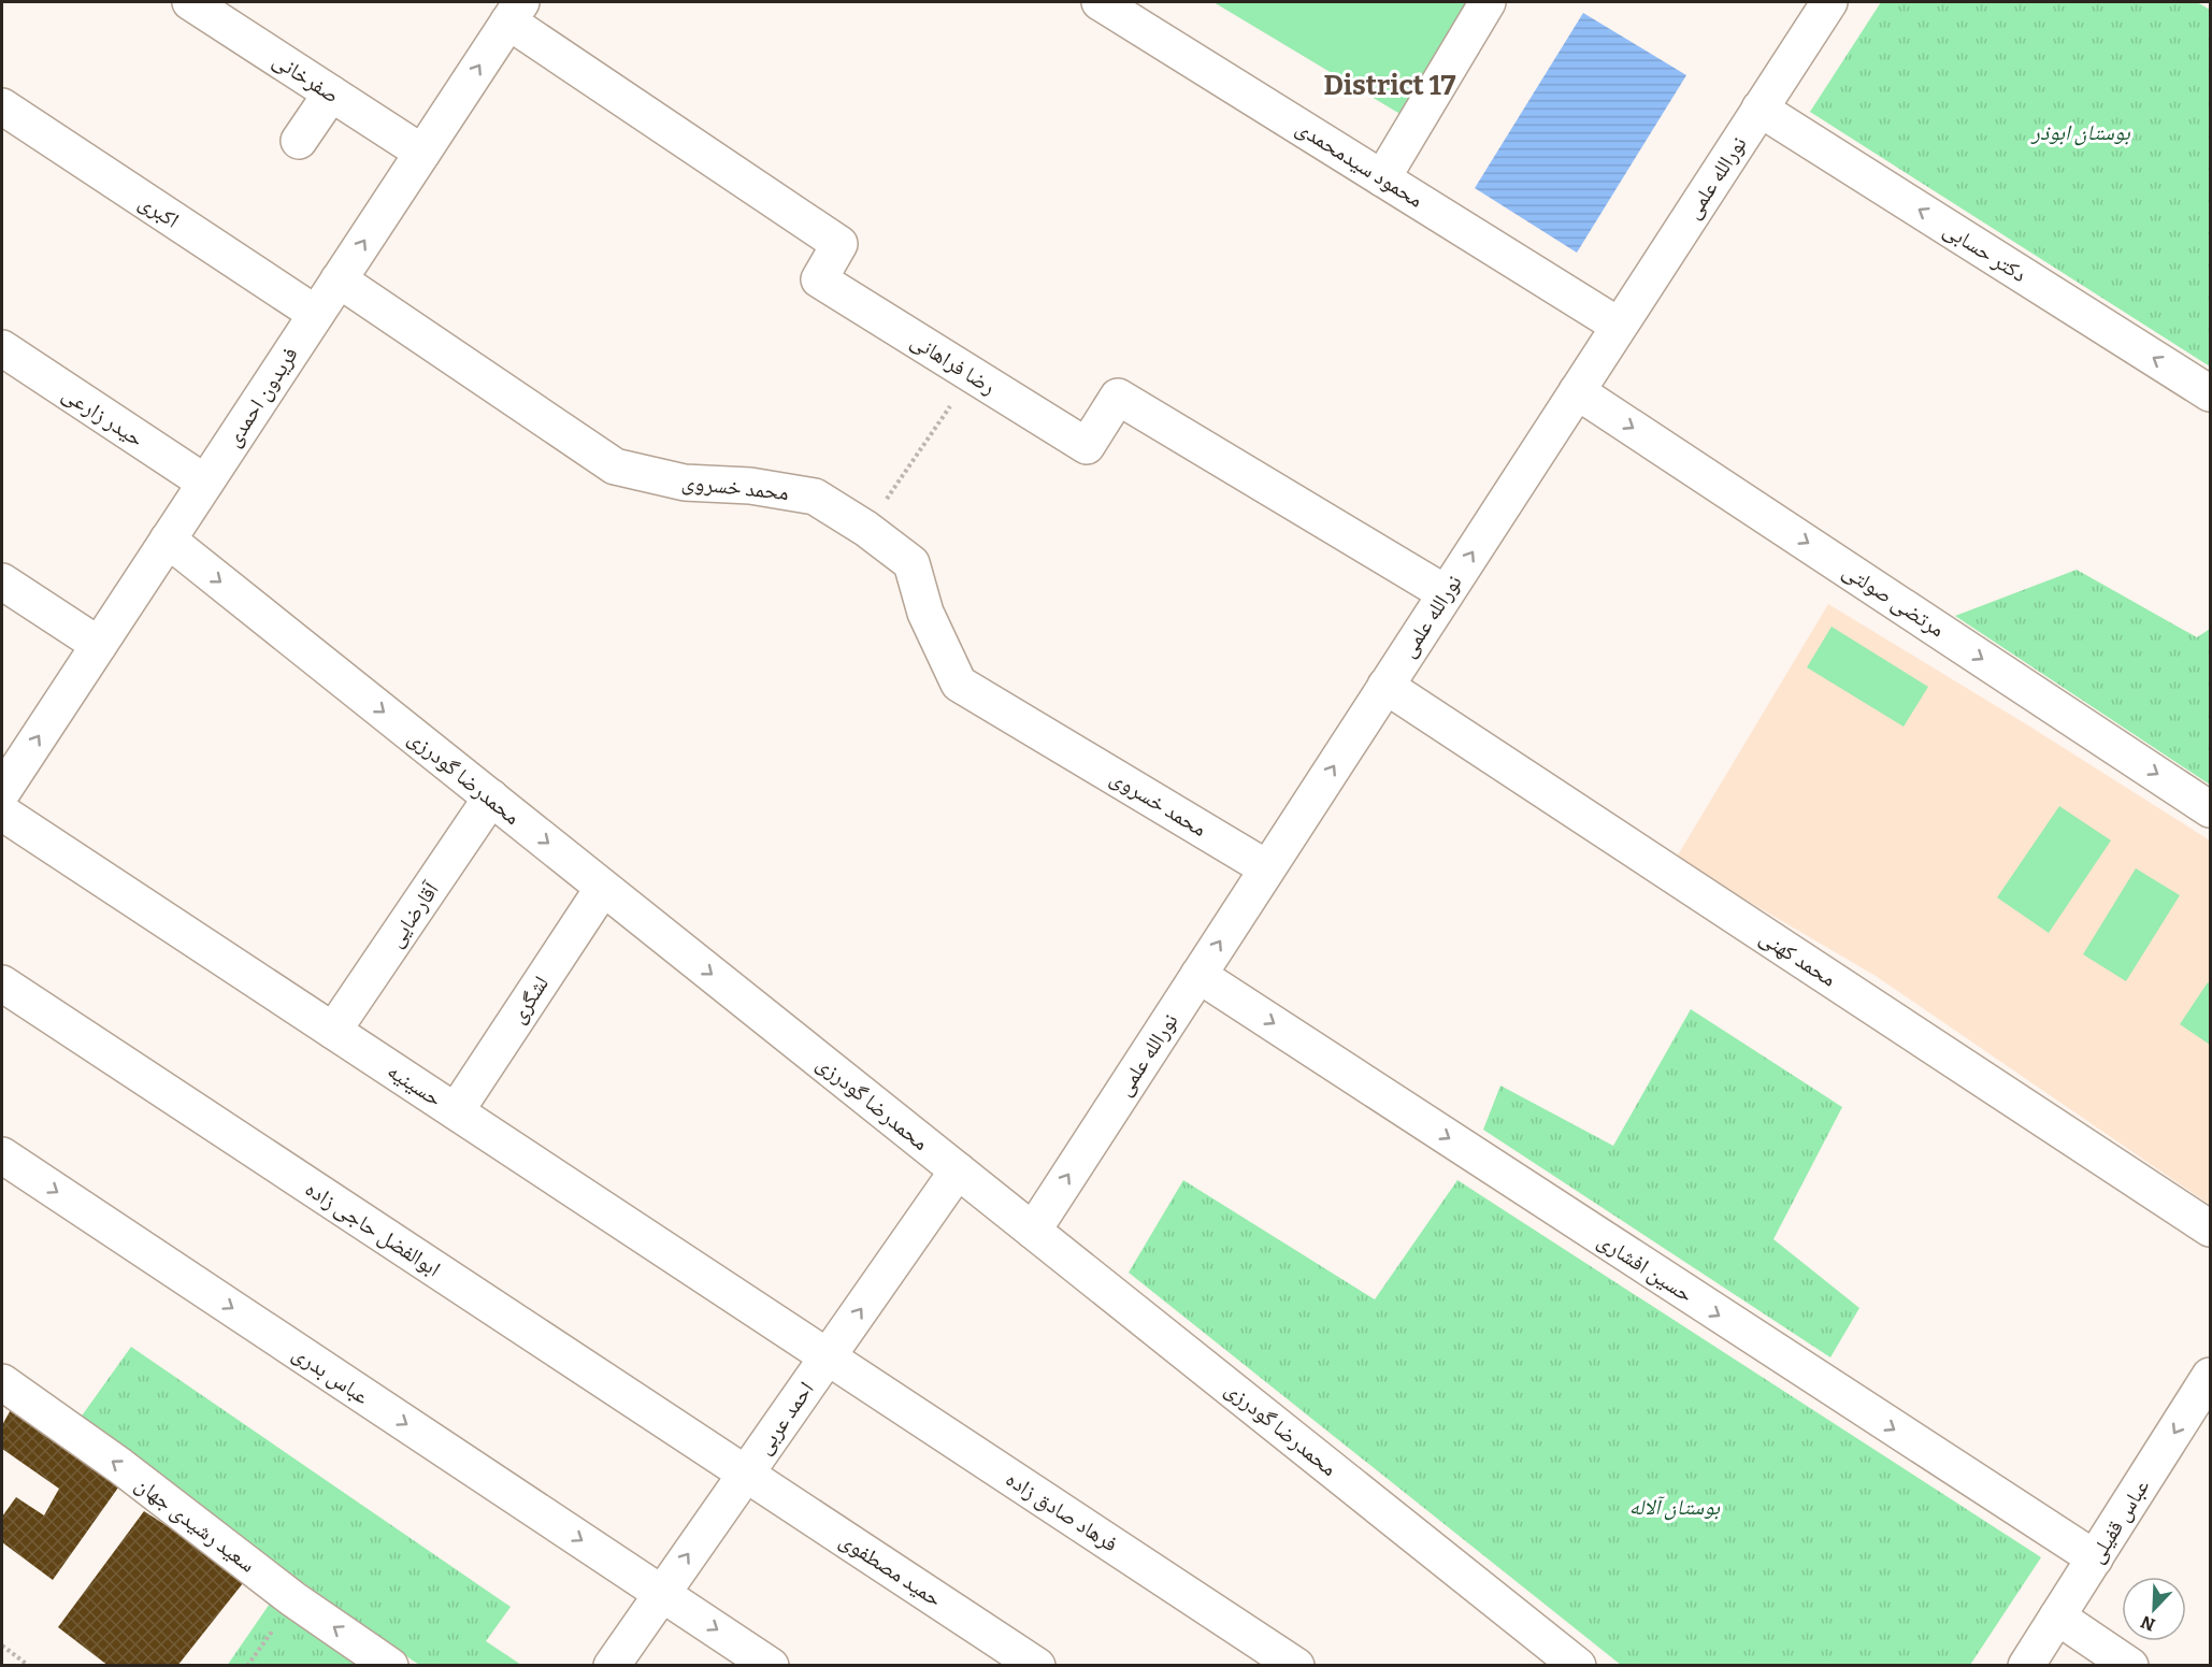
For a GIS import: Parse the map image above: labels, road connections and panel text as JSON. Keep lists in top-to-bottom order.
{
  "streets": {
    "street": [
      "صفرخانی",
      "محمود سیدمحمدی",
      "نورالله علمی",
      "اکبری",
      "دکتر حسابی",
      "رضا فراهانی",
      "فریدون احمدی",
      "حیدر زارعی",
      "محمد خسروی",
      "مرتضی صولتی",
      "محمدرضا گودرزی",
      "آقارضایی",
      "محمد کهنی",
      "لشگری",
      "حسینیه",
      "ابوالفضل حاجی زاده",
      "حسین افشاری",
      "عباس بدری",
      "احمد عربی",
      "فرهاد صادق زاده",
      "عباس قفیلی",
      "سعید رشیدی جهان",
      "حمید مصطفوی"
    ]
  },
  "crossings": [
    ["صفرخانی", "فریدون احمدی"],
    ["محمود سیدمحمدی", "نورالله علمی"],
    ["نورالله علمی", "دکتر حسابی"],
    ["نورالله علمی", "رضا فراهانی"],
    ["نورالله علمی", "محمد خسروی"],
    ["نورالله علمی", "مرتضی صولتی"],
    ["نورالله علمی", "محمدرضا گودرزی"],
    ["نورالله علمی", "محمد کهنی"],
    ["نورالله علمی", "حسین افشاری"],
    ["اکبری", "فریدون احمدی"],
    ["رضا فراهانی", "فریدون احمدی"],
    ["فریدون احمدی", "حیدر زارعی"],
    ["فریدون احمدی", "محمد خسروی"],
    ["فریدون احمدی", "محمدرضا گودرزی"],
    ["محمدرضا گودرزی", "آقارضایی"],
    ["محمدرضا گودرزی", "لشگری"],
    ["محمدرضا گودرزی", "احمد عربی"],
    ["آقارضایی", "حسینیه"],
    ["لشگری", "حسینیه"],
    ["حسینیه", "احمد عربی"],
    ["حسینیه", "فرهاد صادق زاده"],
    ["ابوالفضل حاجی زاده", "احمد عربی"],
    ["ابوالفضل حاجی زاده", "حمید مصطفوی"],
    ["حسین افشاری", "عباس قفیلی"],
    ["عباس بدری", "احمد عربی"],
    ["احمد عربی", "فرهاد صادق زاده"],
    ["احمد عربی", "حمید مصطفوی"]
  ],
  "one_way": [
    "نورالله علمی",
    "دکتر حسابی",
    "فریدون احمدی",
    "مرتضی صولتی",
    "محمدرضا گودرزی",
    "حسین افشاری",
    "عباس بدری",
    "احمد عربی",
    "عباس قفیلی",
    "سعید رشیدی جهان"
  ],
  "districts": ["District 17"],
  "parks": ["بوستان ابوذر", "بوستان آلاله"],
  "north": "bottom left"
}
